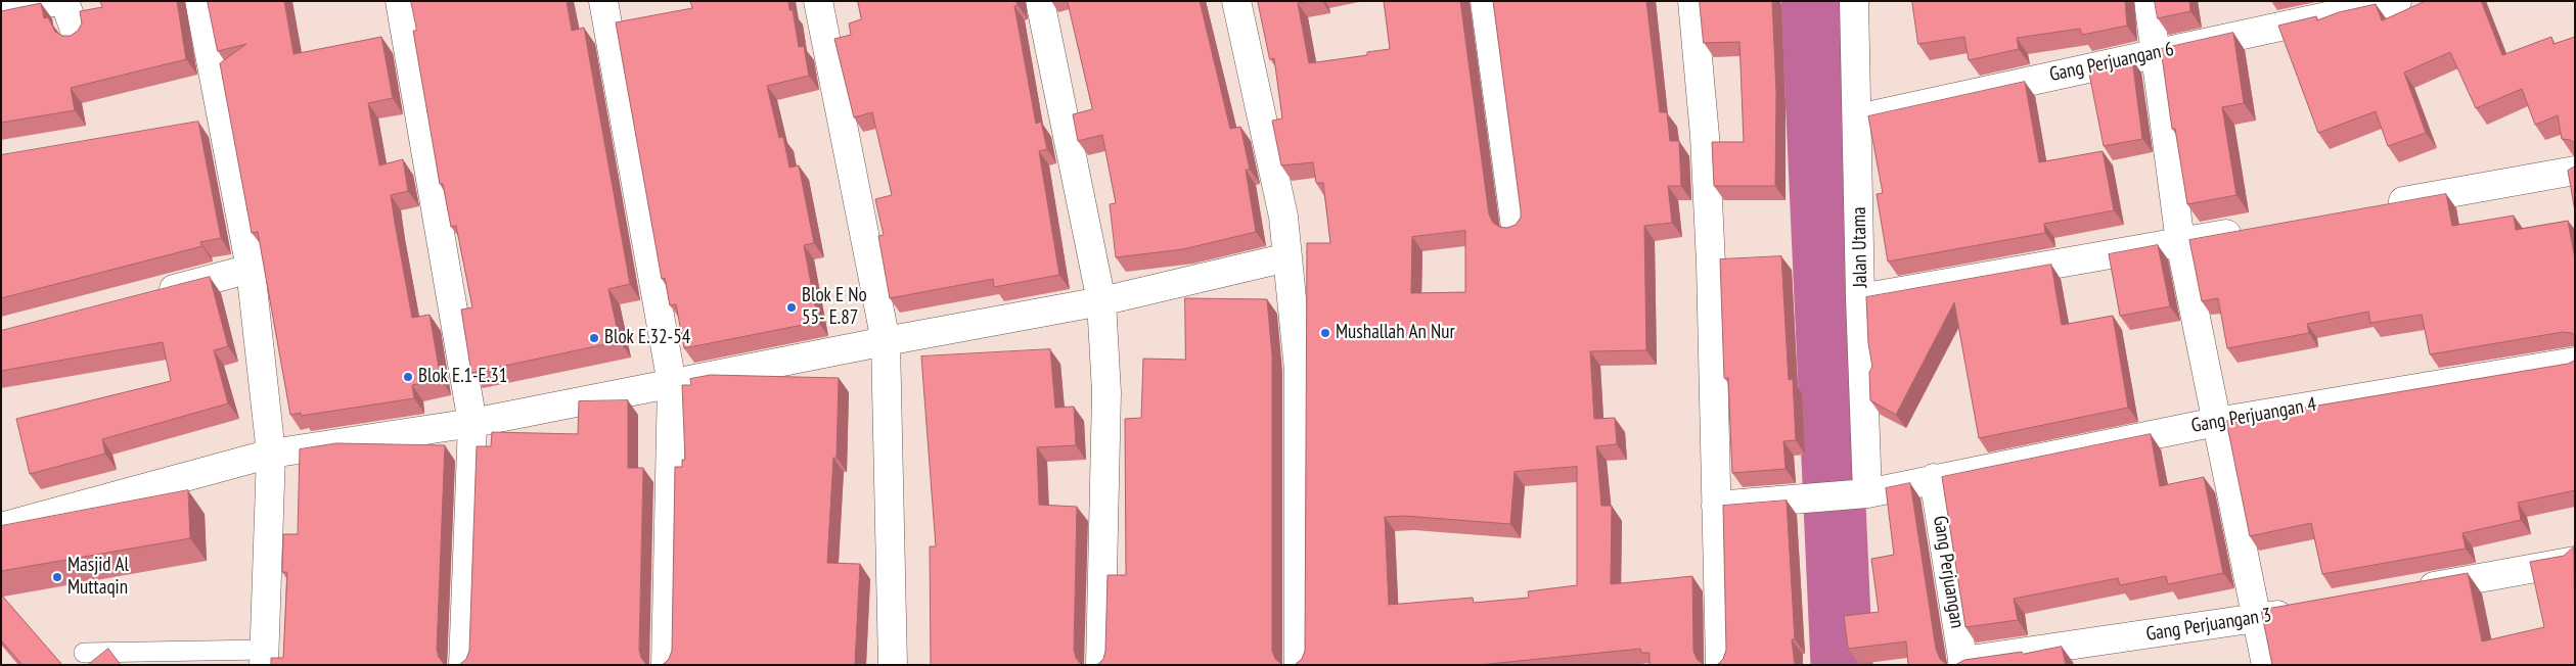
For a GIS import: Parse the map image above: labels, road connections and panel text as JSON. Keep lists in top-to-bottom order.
{
  "streets": {
    "street": [
      "Gang Perjuangan 6",
      "Jalan Utama",
      "Gang Perjuangan 4",
      "Gang Perjuangan",
      "Gang Perjuangan 3"
    ]
  },
  "crossings": [
    ["Gang Perjuangan 6", "Jalan Utama"],
    ["Jalan Utama", "Gang Perjuangan 4"],
    ["Gang Perjuangan 4", "Gang Perjuangan"],
    ["Gang Perjuangan", "Gang Perjuangan 3"]
  ],
  "places": [
    "Blok E No 55- E.87",
    "Mushallah An Nur",
    "Blok E.32-54",
    "Blok E.1-E.31",
    "Masjid Al Muttaqin"
  ]
}
